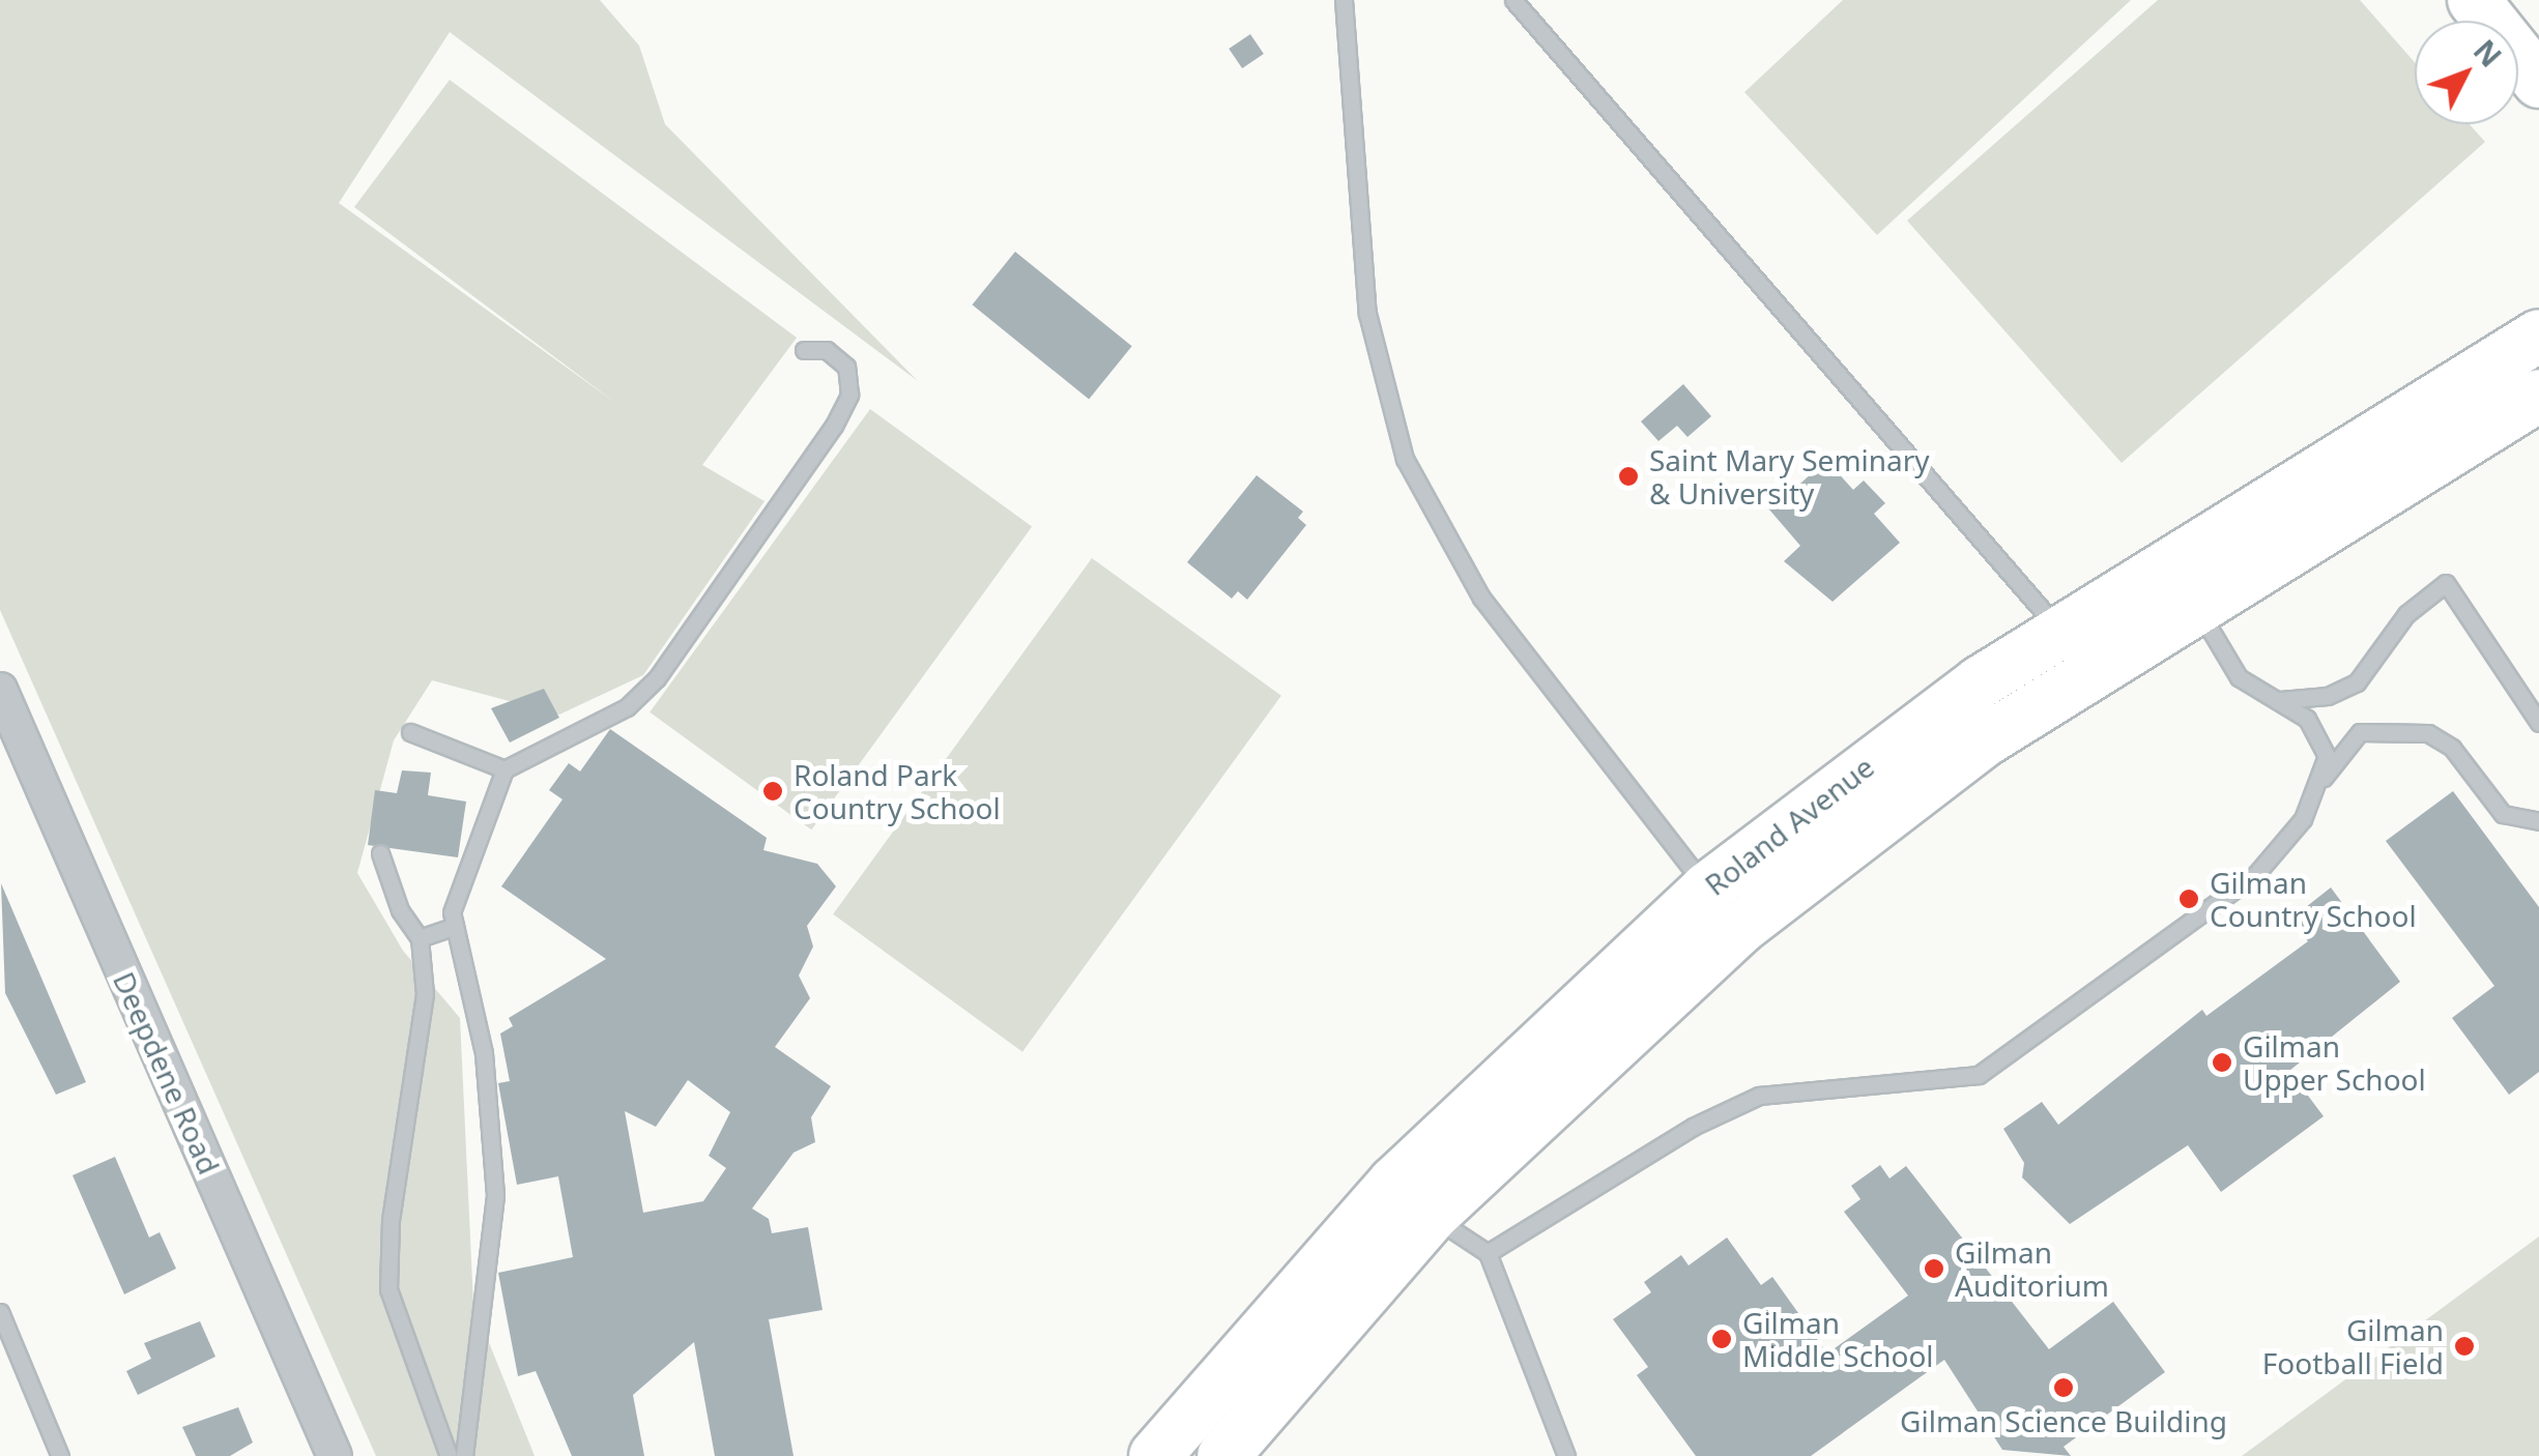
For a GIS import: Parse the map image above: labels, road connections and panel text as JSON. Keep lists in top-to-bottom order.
{
  "streets": {
    "main road": ["Roland Avenue"],
    "street": ["Deepdene Road"]
  },
  "places": [
    "Saint Mary Seminary & University",
    "Roland Park Country School",
    "Gilman Country School",
    "Gilman Upper School",
    "Gilman Auditorium",
    "Gilman Middle School",
    "Gilman Football Field",
    "Gilman Science Building"
  ],
  "north": "top right"
}
